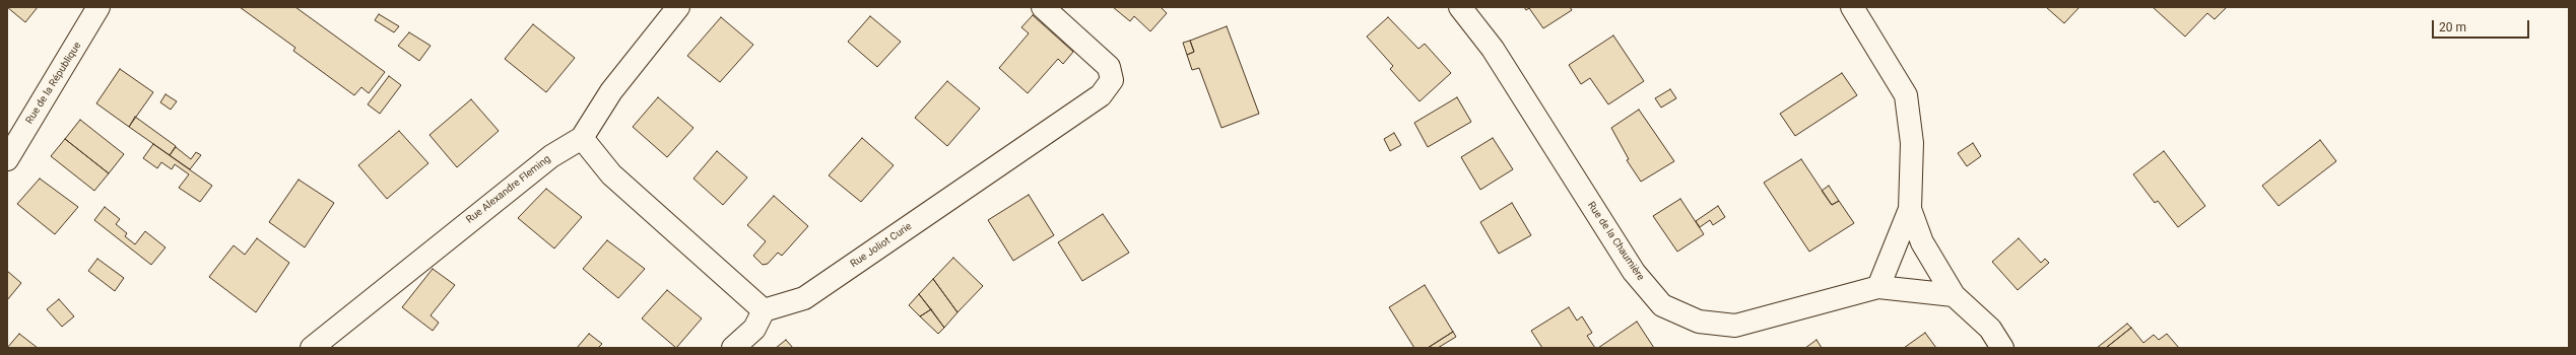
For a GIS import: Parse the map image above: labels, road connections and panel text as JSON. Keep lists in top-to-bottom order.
{
  "streets": {
    "street": [
      "Rue de la République",
      "Rue Alexandre Fleming",
      "Rue de la Chaumière",
      "Rue Joliot Curie"
    ]
  },
  "scale_bar": "20 m"
}
